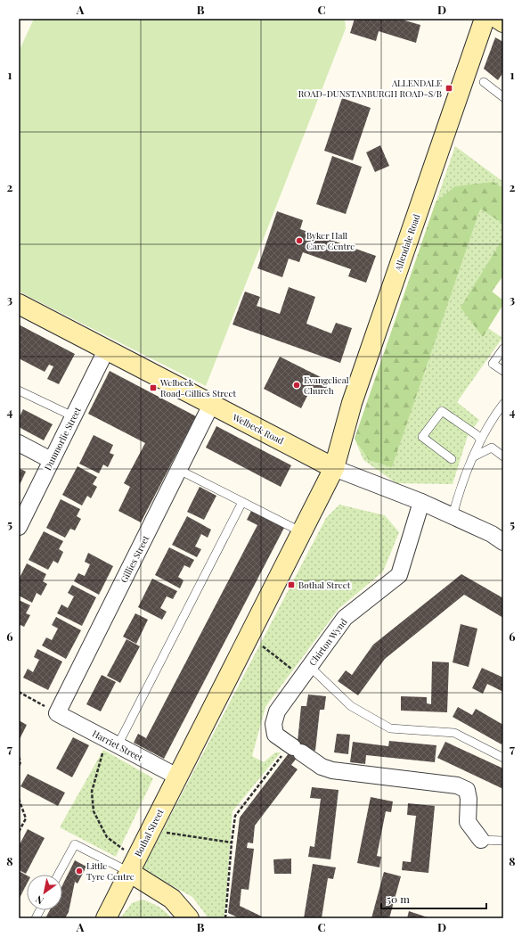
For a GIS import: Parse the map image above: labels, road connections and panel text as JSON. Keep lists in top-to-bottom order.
{
  "streets": {
    "main road": ["Allendale Road", "Welbeck Road", "Bothal Street"],
    "street": [
      "Dunmorlie Street",
      "Gillies Street",
      "Chirton Wynd",
      "Harriet Street"
    ]
  },
  "crossings": [
    ["Allendale Road", "Welbeck Road"],
    ["Allendale Road", "Bothal Street"],
    ["Welbeck Road", "Dunmorlie Street"],
    ["Welbeck Road", "Gillies Street"],
    ["Welbeck Road", "Chirton Wynd"],
    ["Welbeck Road", "Bothal Street"],
    ["Gillies Street", "Harriet Street"],
    ["Harriet Street", "Bothal Street"]
  ],
  "places": {
    "transit": ["ALLENDALE ROAD-DUNSTANBURGH ROAD-S/B", "Welbeck Road-Gillies Street", "Bothal Street"],
    "other": ["Byker Hall Care Centre", "Evangelical Church", "Little Tyre Centre"]
  },
  "scale_bar": "50 m",
  "north": "bottom left",
  "grid": {
    "columns": [
      "A",
      "B",
      "C",
      "D"
    ],
    "rows": [
      "1",
      "2",
      "3",
      "4",
      "5",
      "6",
      "7",
      "8"
    ]
  }
}
